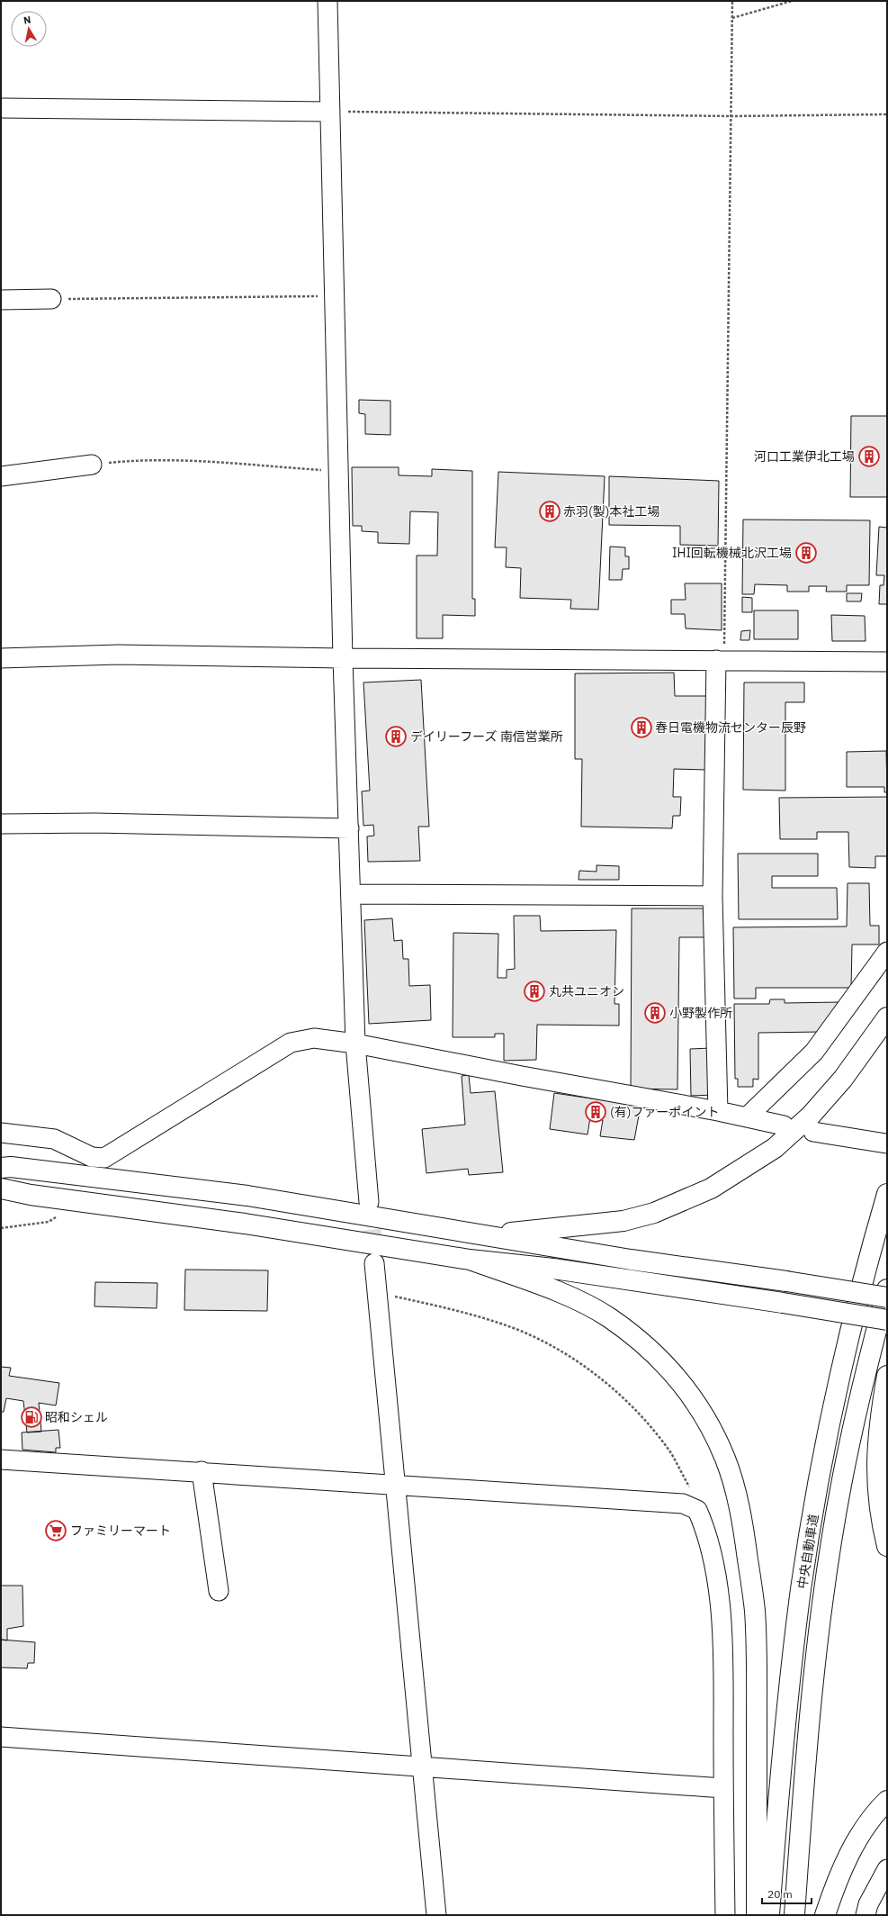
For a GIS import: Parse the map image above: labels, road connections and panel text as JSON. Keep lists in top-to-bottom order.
{
  "streets": {
    "highway": ["中央自動車道"]
  },
  "places": {
    "building": [
      "河口工業伊北工場",
      "赤羽(製)本社工場",
      "IHI回転機械北沢工場",
      "春日電機物流センター辰野",
      "デイリーフーズ 南信営業所",
      "丸共ユニオン",
      "小野製作所",
      "(有)ファーポイント"
    ],
    "fuel station": ["昭和シェル"],
    "supermarket": ["ファミリーマート"]
  },
  "scale_bar": "20 m",
  "north": "top"
}
